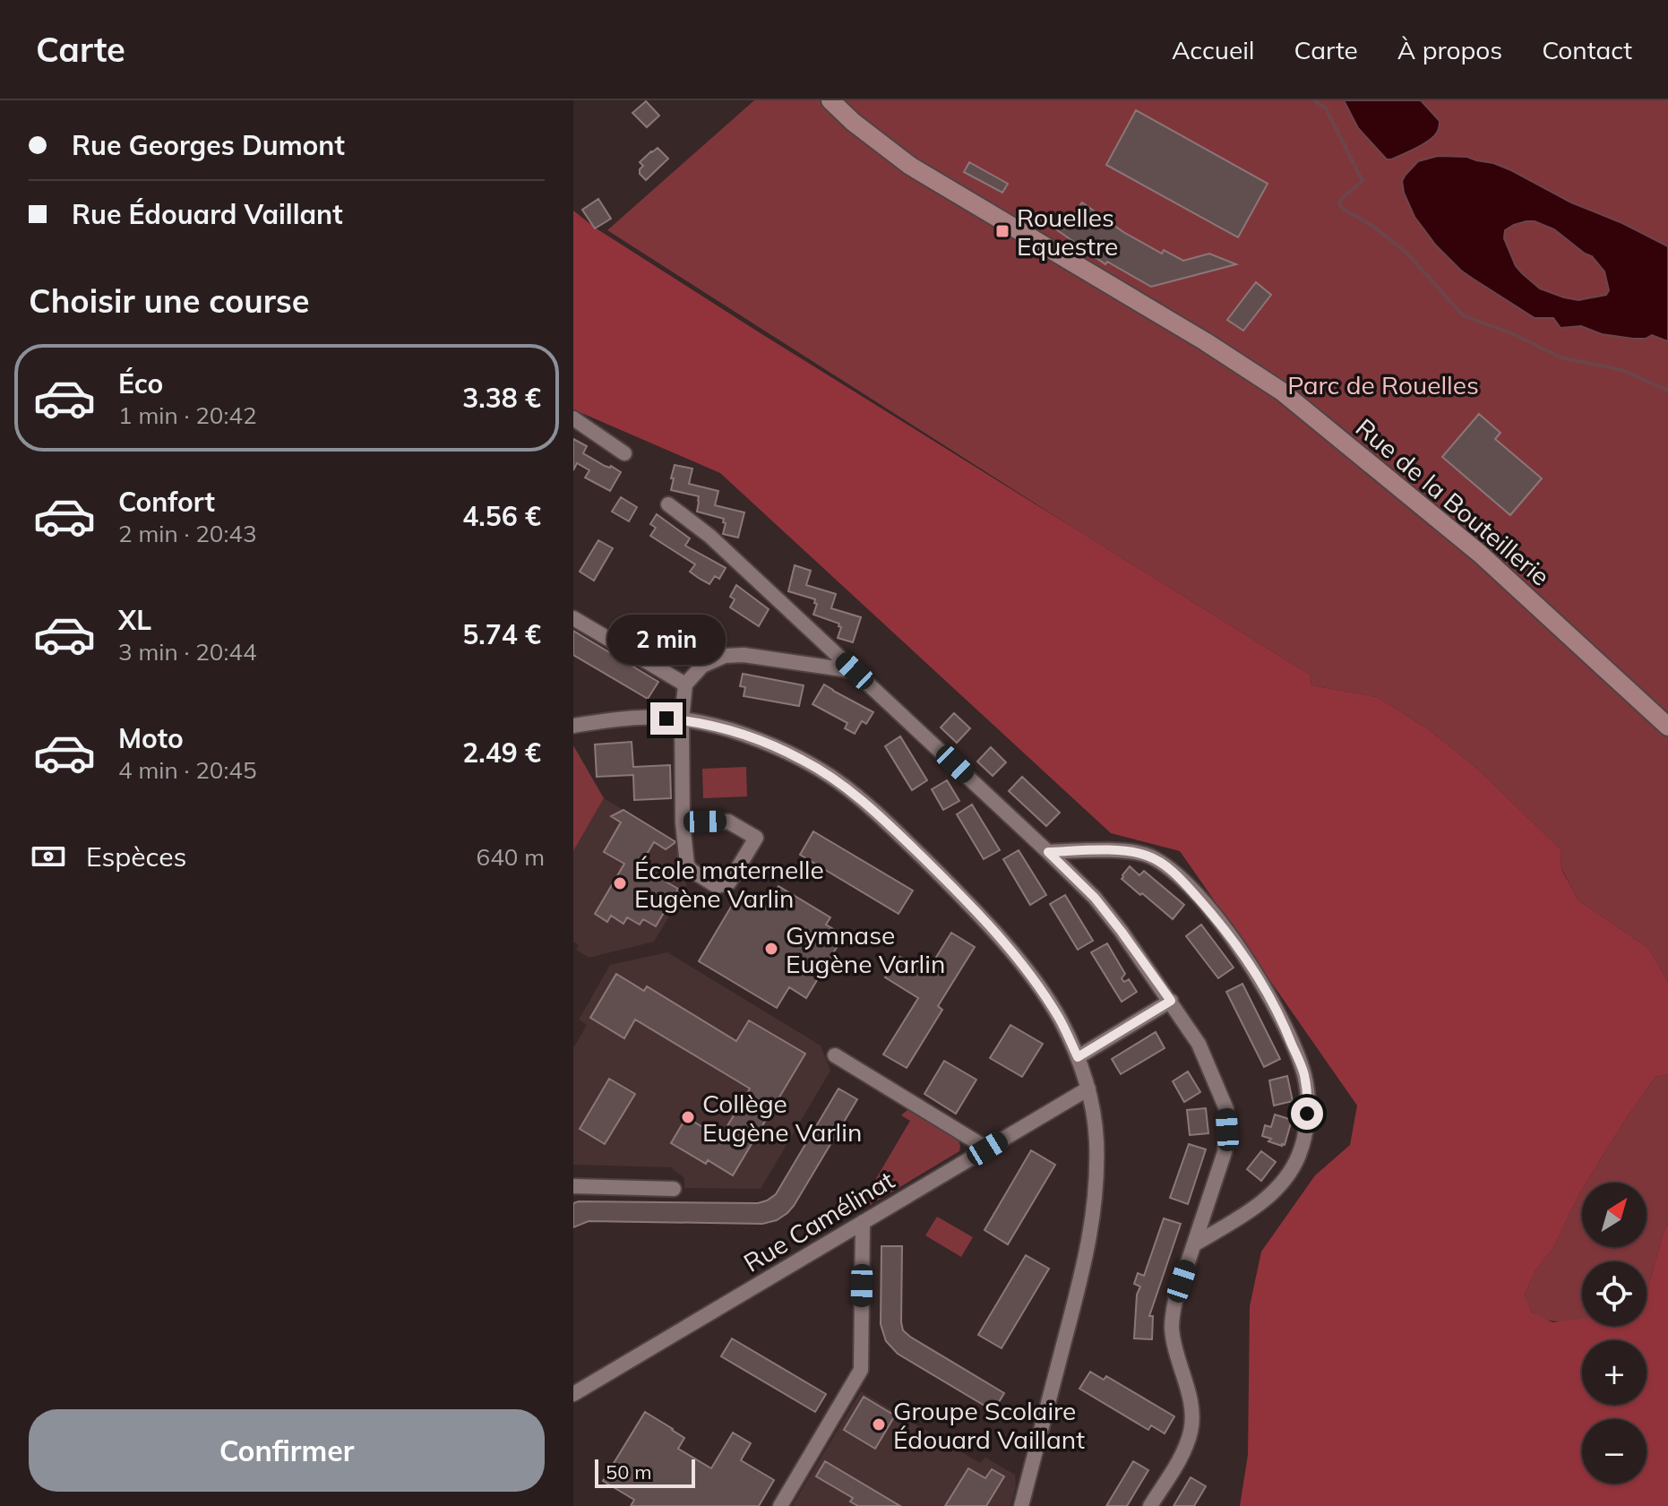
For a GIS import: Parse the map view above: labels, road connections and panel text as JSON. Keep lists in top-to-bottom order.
{
  "streets": {
    "street": ["Rue de la Bouteillerie", "Rue Camélinat"]
  },
  "parks": ["Parc de Rouelles"],
  "places": {
    "transit": ["Rouelles Equestre"],
    "other": [
      "École maternelle Eugène Varlin",
      "Gymnase Eugène Varlin",
      "Collège Eugène Varlin",
      "Groupe Scolaire Édouard Vaillant"
    ]
  },
  "scale_bar": "50 m",
  "north": "top right",
  "page": {
    "header": "Carte",
    "nav": [
      "Accueil",
      "Carte",
      "À propos",
      "Contact"
    ],
    "banner": ["Rue Georges Dumont", "Rue Édouard Vaillant"],
    "heading": "Choisir une course",
    "list": [
      {
        "name": "Éco",
        "note": "1 min · 20:42",
        "value": "3.38 €"
      },
      {
        "name": "Confort",
        "note": "2 min · 20:43",
        "value": "4.56 €"
      },
      {
        "name": "XL",
        "note": "3 min · 20:44",
        "value": "5.74 €"
      },
      {
        "name": "Moto",
        "note": "4 min · 20:45",
        "value": "2.49 €"
      }
    ],
    "bubble": "2 min",
    "pay": ["Espèces", "640 m"],
    "map_buttons": ["+", "−"],
    "buttons": "Confirmer",
    "scale": "50 m"
  }
}
